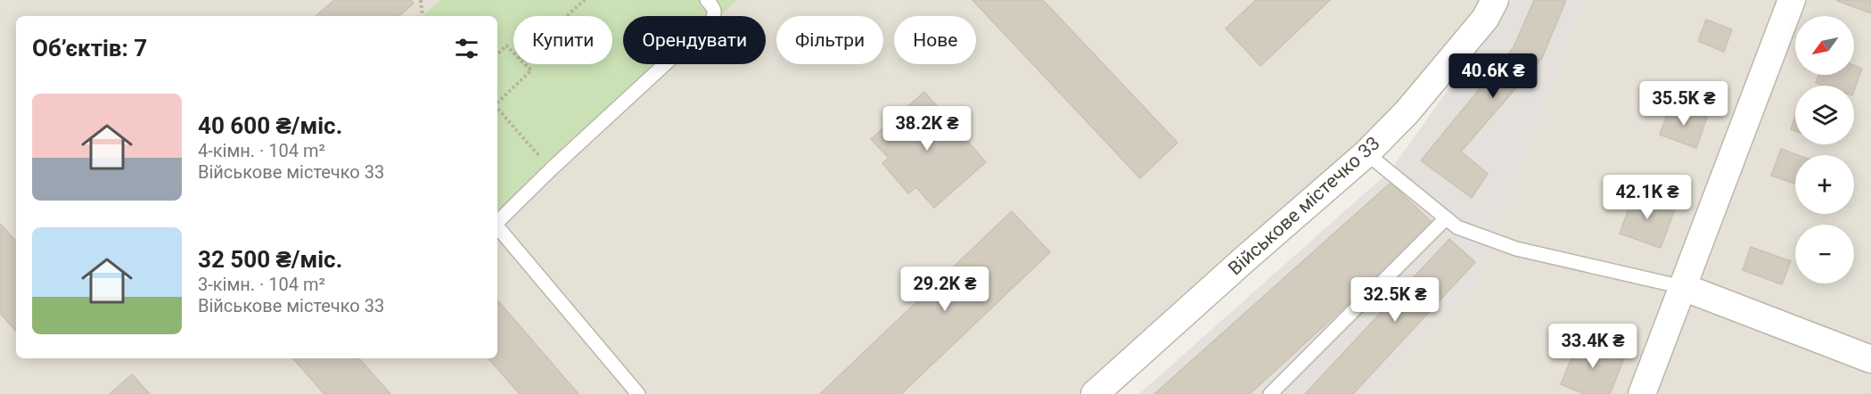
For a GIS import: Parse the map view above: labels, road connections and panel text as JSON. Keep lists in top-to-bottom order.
{
  "streets": {
    "street": ["Військове містечко 33"]
  },
  "north": "bottom left",
  "page": {
    "map_buttons": ["+", "−"],
    "chip": [
      "Купити",
      "Орендувати",
      "Фільтри",
      "Нове"
    ],
    "heading": "Об’єктів: 7",
    "price": [
      "40.6K ₴",
      "35.5K ₴",
      "38.2K ₴",
      "42.1K ₴",
      "29.2K ₴",
      "32.5K ₴",
      "33.4K ₴"
    ],
    "list": [
      {
        "name": "40 600 ₴/міс.",
        "note": "4-кімн. · 104 m² · Військове містечко 33"
      },
      {
        "name": "32 500 ₴/міс.",
        "note": "3-кімн. · 104 m² · Військове містечко 33"
      }
    ]
  }
}
